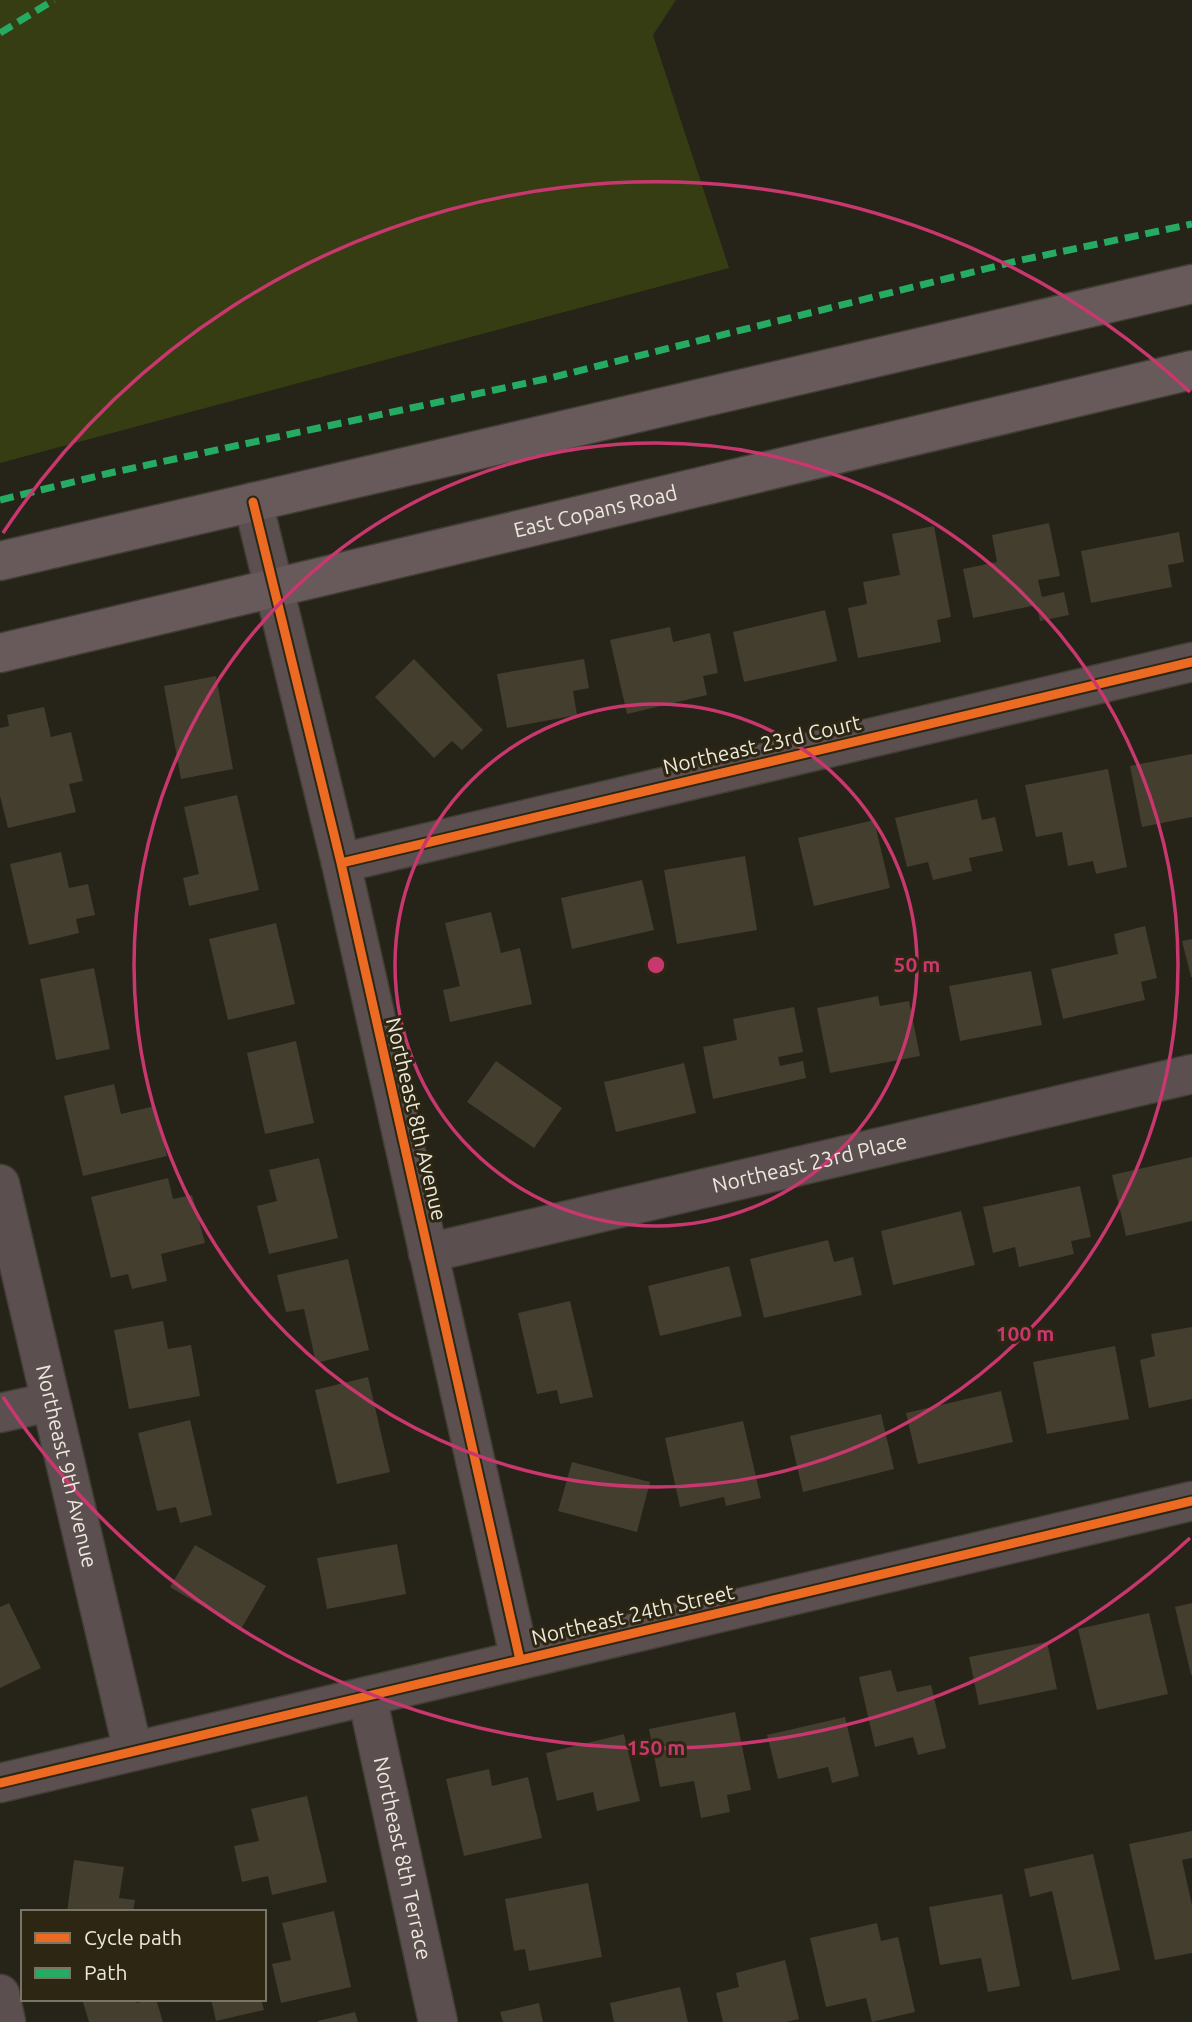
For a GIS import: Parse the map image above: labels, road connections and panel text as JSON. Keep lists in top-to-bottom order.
{
  "streets": {
    "main road": ["East Copans Road"],
    "street": [
      "Northeast 23rd Court",
      "Northeast 8th Avenue",
      "Northeast 23rd Place",
      "Northeast 9th Avenue",
      "Northeast 24th Street",
      "Northeast 8th Terrace"
    ]
  },
  "crossings": [
    ["East Copans Road", "Northeast 8th Avenue"],
    ["Northeast 23rd Court", "Northeast 8th Avenue"],
    ["Northeast 8th Avenue", "Northeast 23rd Place"],
    ["Northeast 8th Avenue", "Northeast 24th Street"],
    ["Northeast 9th Avenue", "Northeast 24th Street"],
    ["Northeast 24th Street", "Northeast 8th Terrace"]
  ],
  "legend": ["Cycle path", "Path"],
  "rings": ["50 m", "100 m", "150 m"]
}
